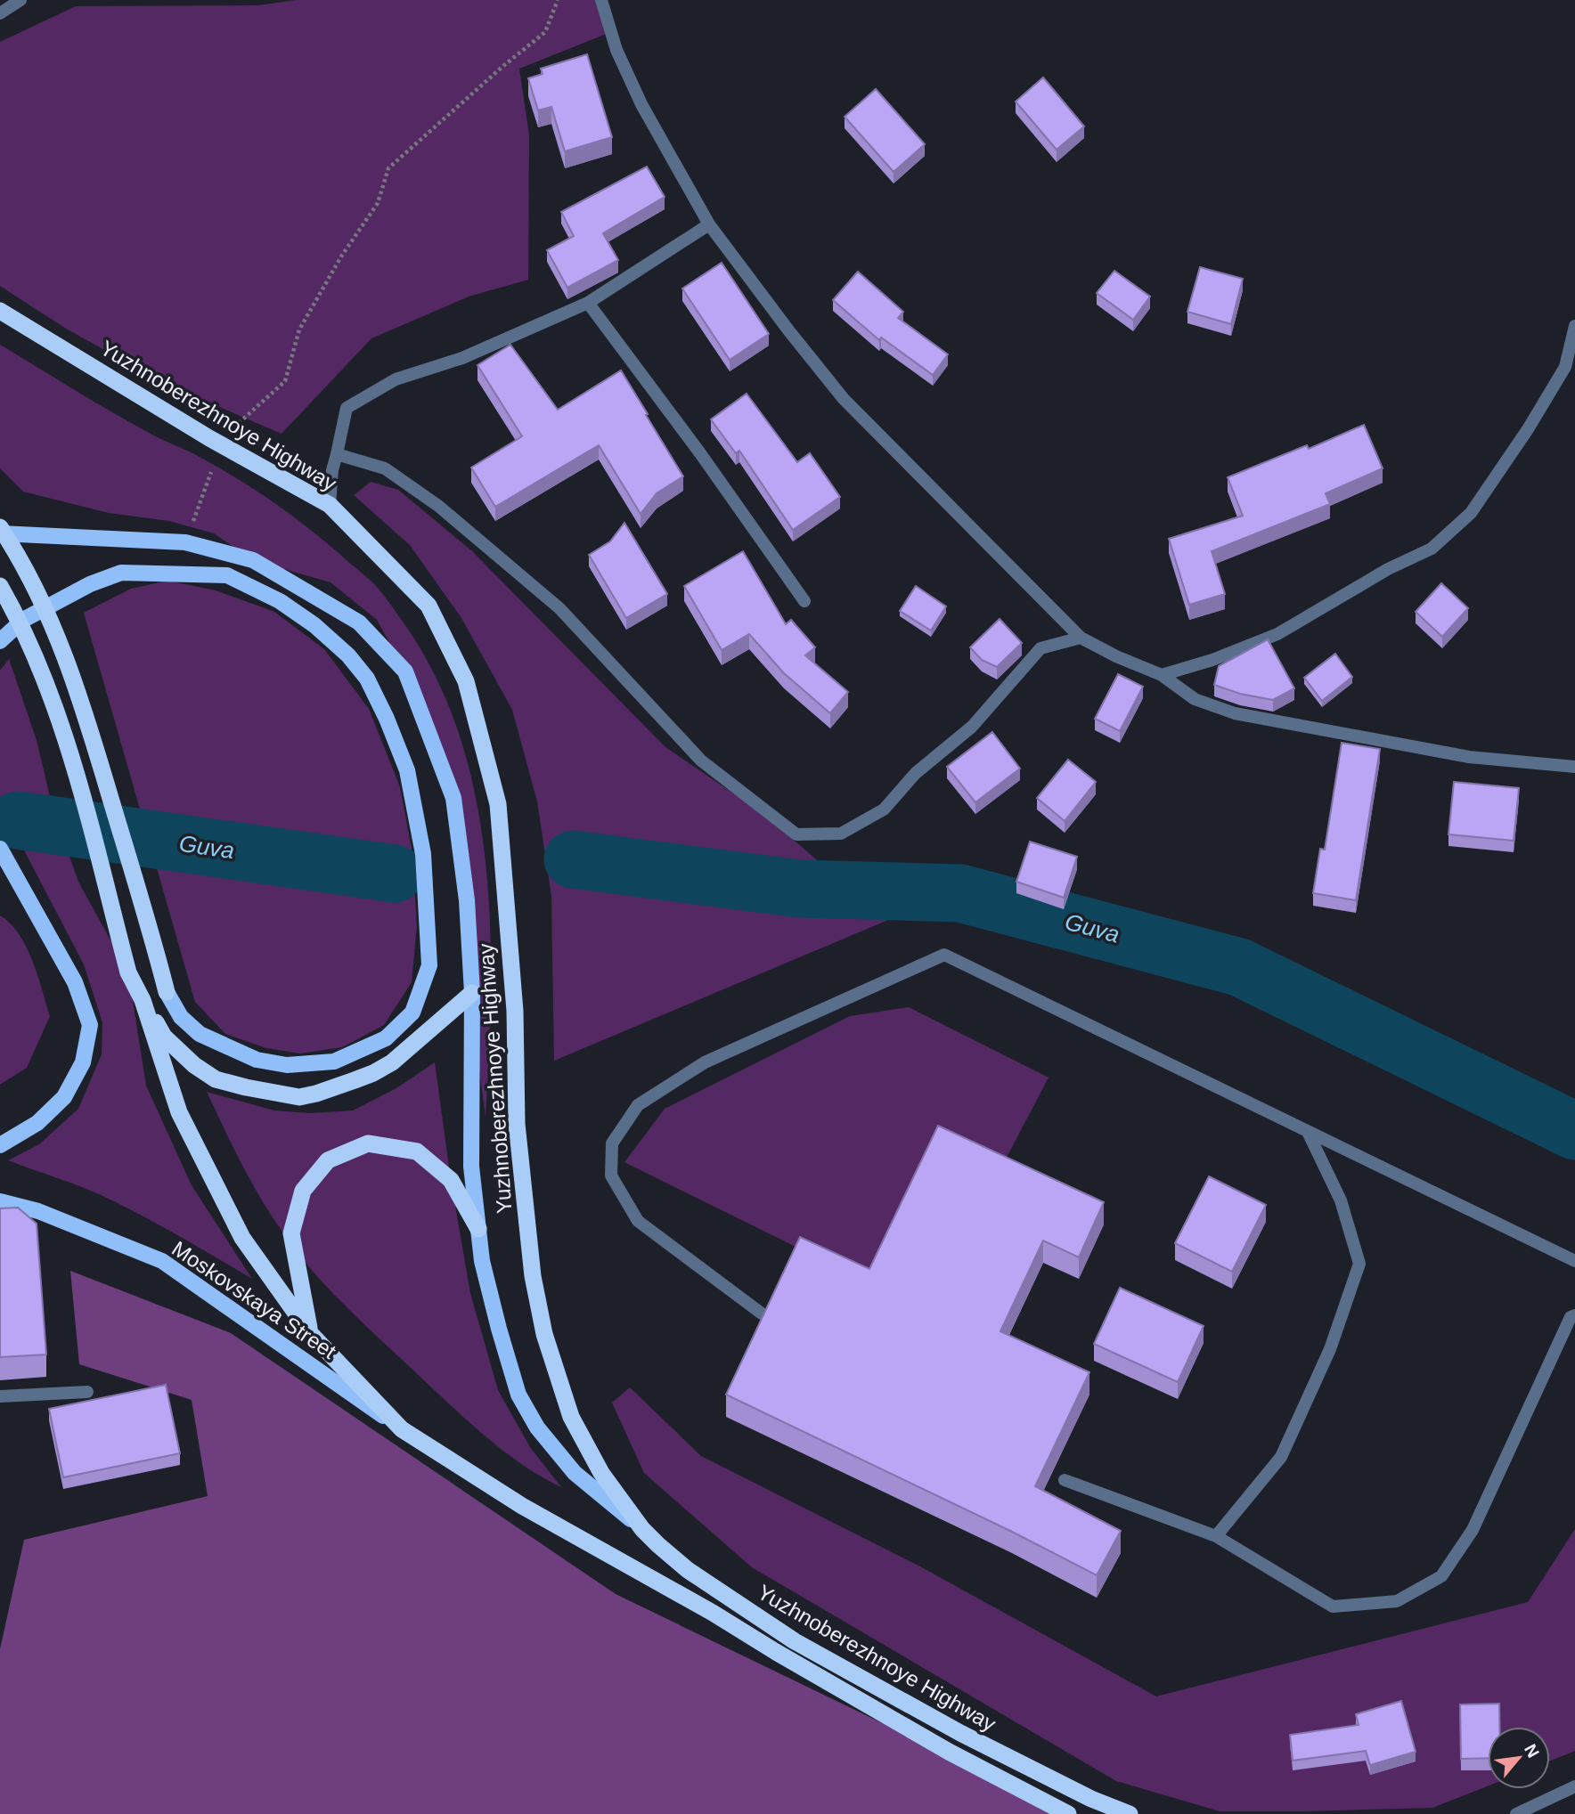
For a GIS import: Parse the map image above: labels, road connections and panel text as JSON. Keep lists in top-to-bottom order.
{
  "streets": {
    "highway": ["Yuzhnoberezhnoye Highway"],
    "main road": ["Moskovskaya Street"]
  },
  "crossings": [
    ["Yuzhnoberezhnoye Highway", "Moskovskaya Street"]
  ],
  "water": ["Guva"],
  "north": "top right"
}
